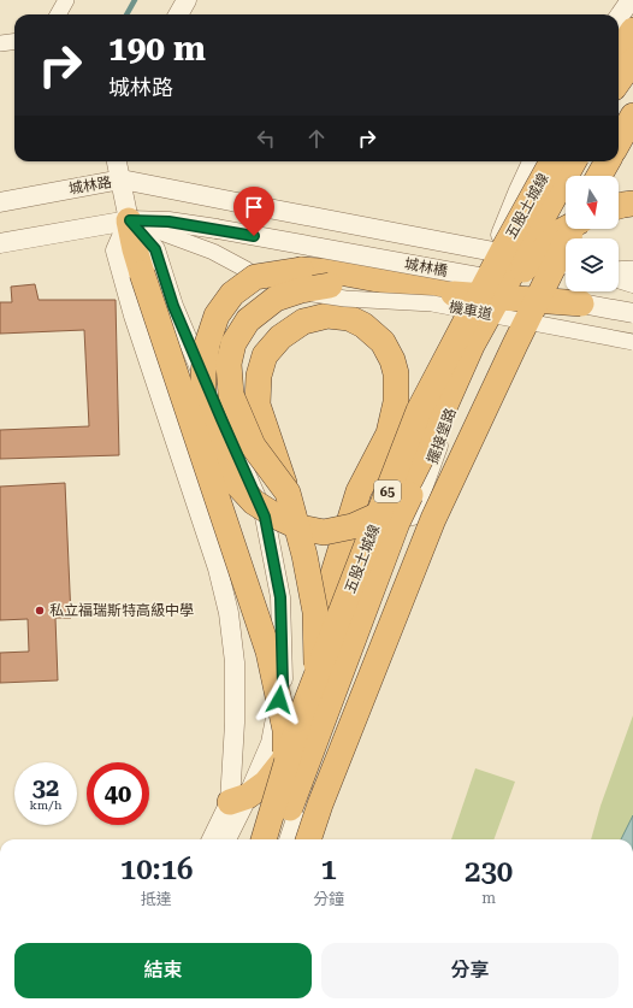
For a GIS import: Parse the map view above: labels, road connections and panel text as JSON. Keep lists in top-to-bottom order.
{
  "streets": {
    "highway": ["五股土城線", "65"],
    "street": [
      "城林路",
      "城林橋",
      "機車道",
      "擺接堡路"
    ]
  },
  "crossings": [
    ["城林路", "城林橋"]
  ],
  "places": ["私立福瑞斯特高級中學"],
  "north": "bottom",
  "page": {
    "turn": ["190 m", "城林路"],
    "speed": "32 km/h",
    "limit": "40",
    "eta": [
      "10:16",
      "抵達",
      "1",
      "分鐘",
      "230",
      "m"
    ],
    "buttons": ["結束", "分享"]
  }
}
